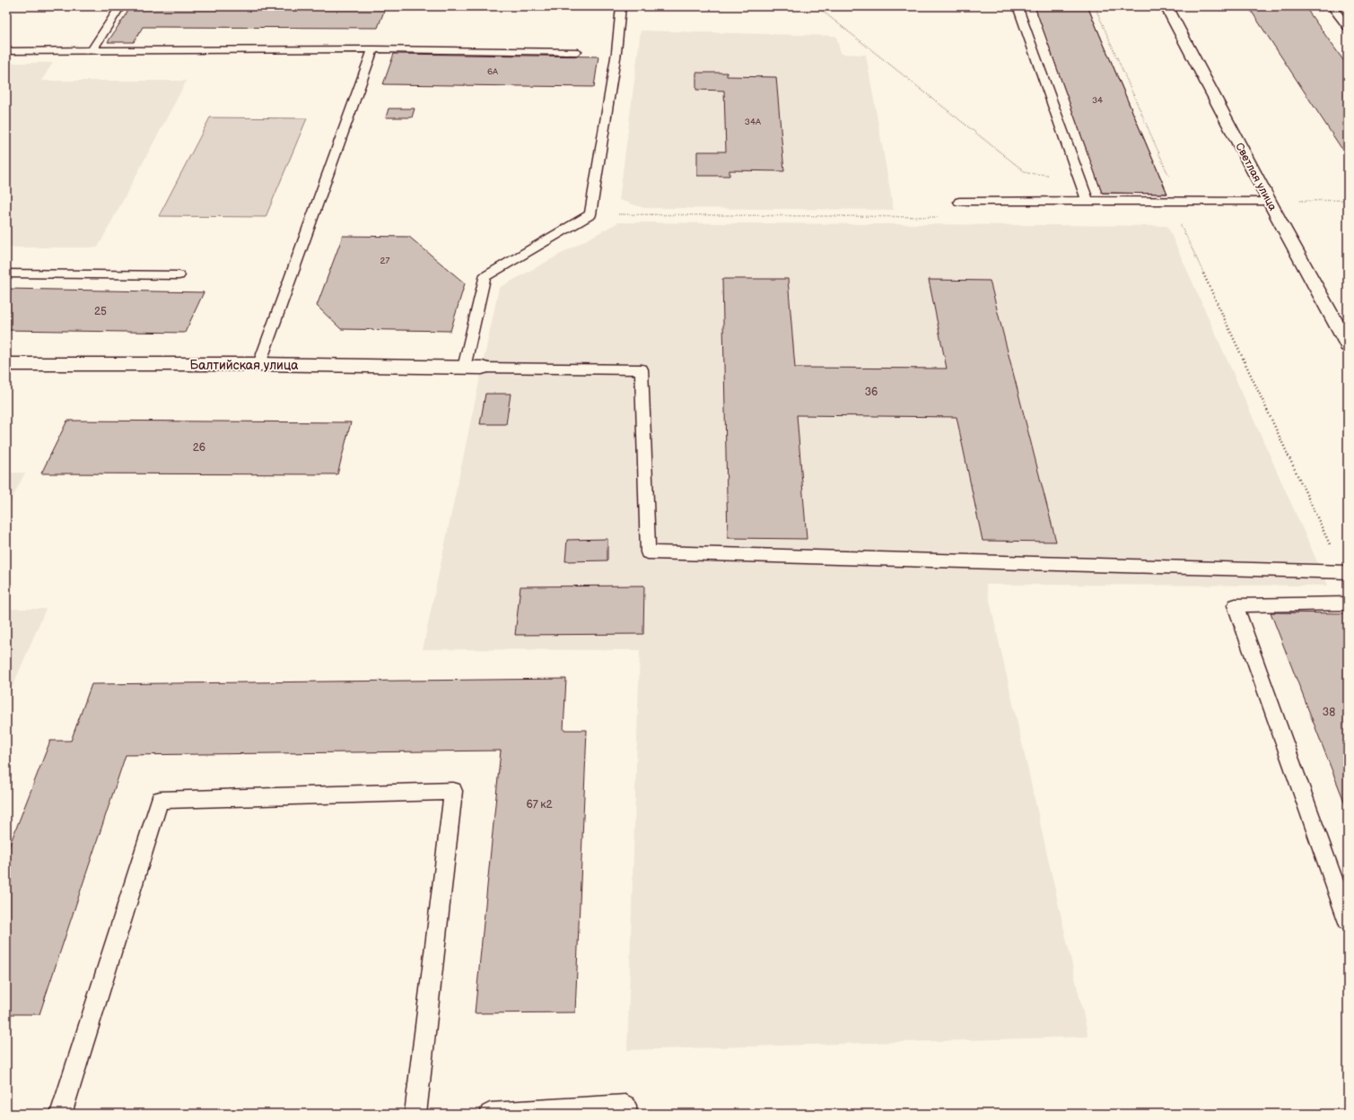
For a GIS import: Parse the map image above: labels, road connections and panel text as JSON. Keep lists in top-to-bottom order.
{
  "streets": {
    "street": ["Светлая улица", "Балтийская улица"]
  },
  "house_numbers": [
    "6А",
    "34",
    "34А",
    "27",
    "25",
    "36",
    "26",
    "38",
    "67 к2"
  ]
}
